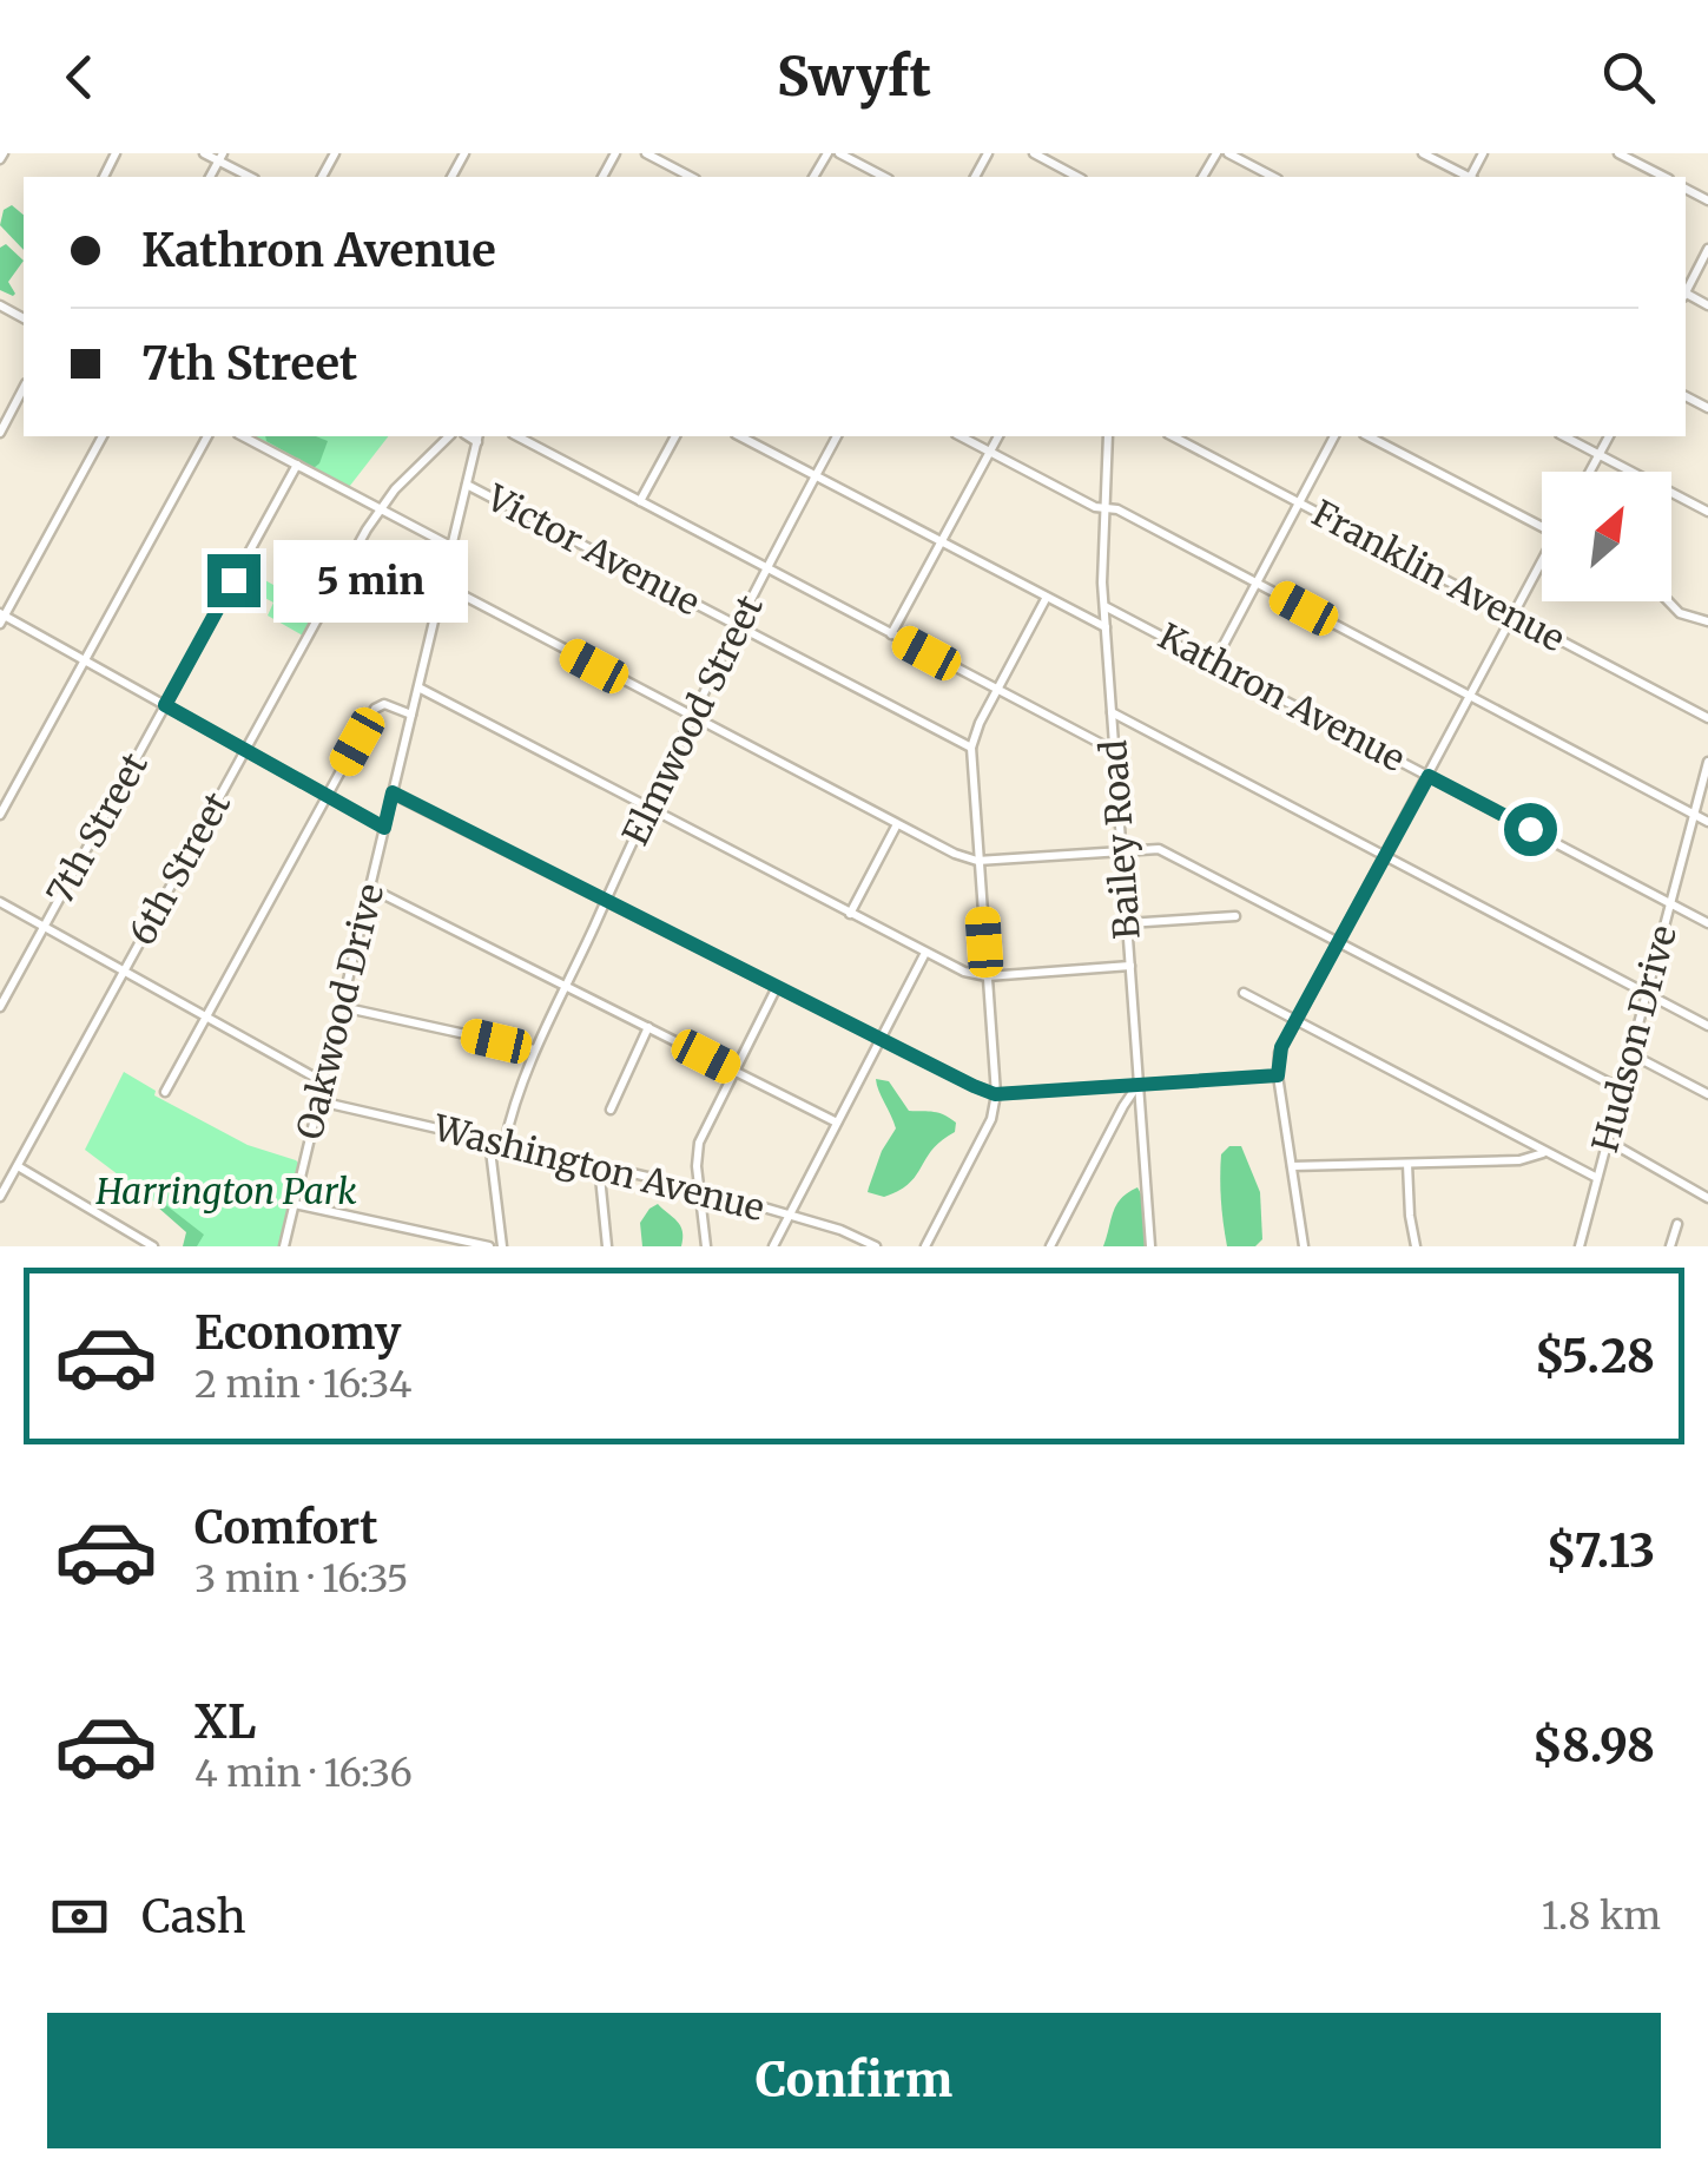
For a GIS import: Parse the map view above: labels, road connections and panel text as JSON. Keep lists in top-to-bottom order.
{
  "streets": {
    "street": [
      "Victor Avenue",
      "Franklin Avenue",
      "Kathron Avenue",
      "Elmwood Street",
      "7th Street",
      "Bailey Road",
      "6th Street",
      "Oakwood Drive",
      "Hudson Drive",
      "Washington Avenue"
    ]
  },
  "crossings": [
    ["Victor Avenue", "Elmwood Street"],
    ["Victor Avenue", "Oakwood Drive"],
    ["Kathron Avenue", "Bailey Road"],
    ["Kathron Avenue", "Hudson Drive"],
    ["Elmwood Street", "Washington Avenue"],
    ["Oakwood Drive", "Washington Avenue"]
  ],
  "parks": ["Harrington Park"],
  "north": "top right",
  "page": {
    "header": "Swyft",
    "banner": ["Kathron Avenue", "7th Street"],
    "bubble": "5 min",
    "list": [
      {
        "name": "Economy",
        "note": "2 min · 16:34",
        "value": "$5.28"
      },
      {
        "name": "Comfort",
        "note": "3 min · 16:35",
        "value": "$7.13"
      },
      {
        "name": "XL",
        "note": "4 min · 16:36",
        "value": "$8.98"
      }
    ],
    "pay": ["Cash", "1.8 km"],
    "buttons": "Confirm"
  }
}
